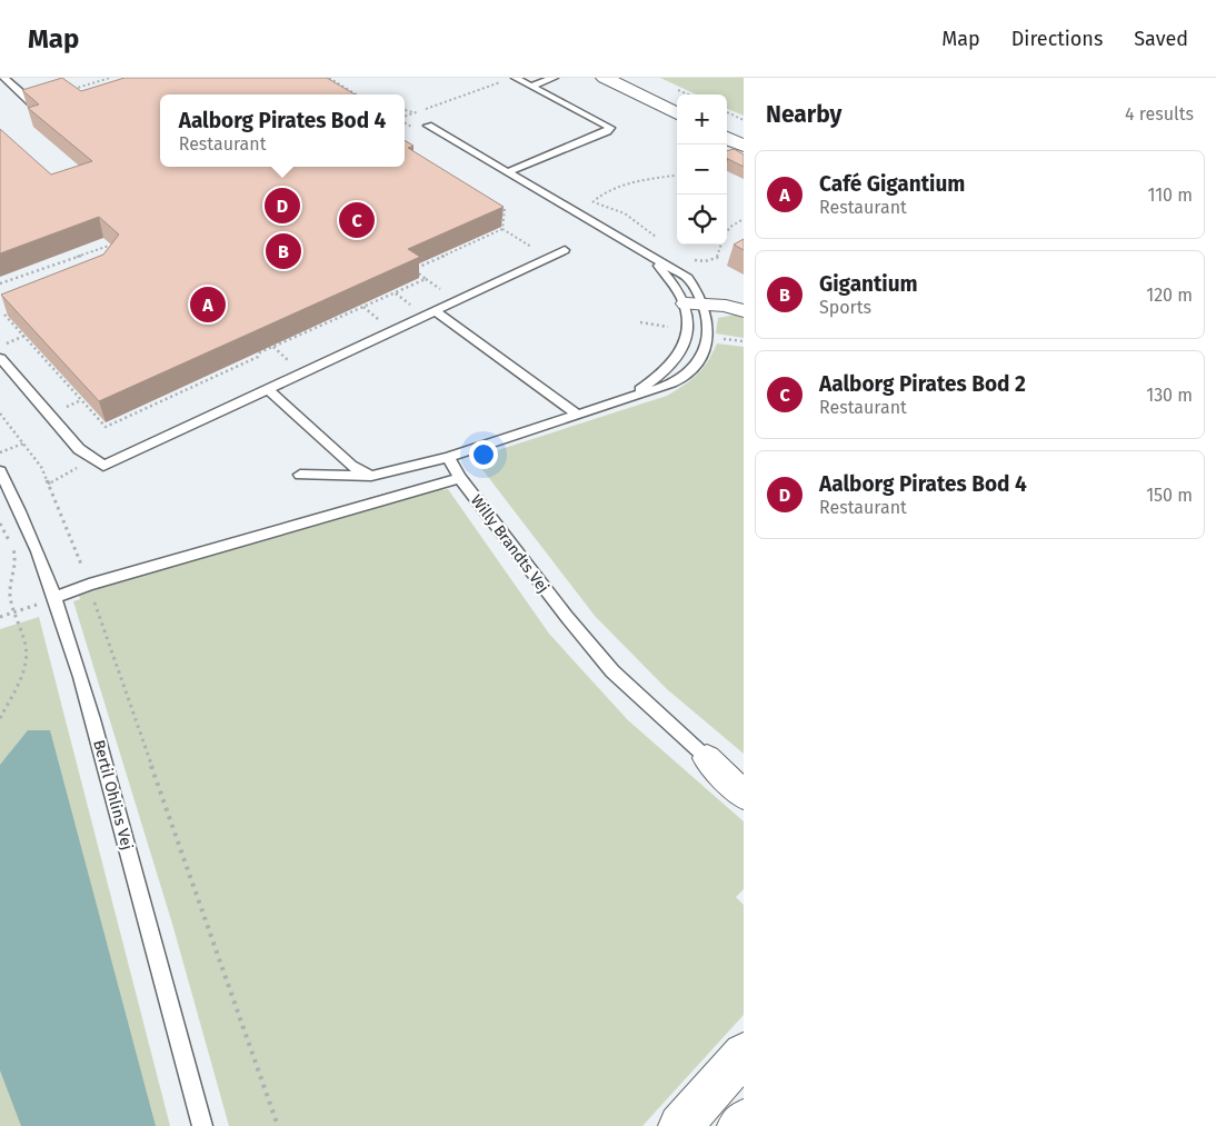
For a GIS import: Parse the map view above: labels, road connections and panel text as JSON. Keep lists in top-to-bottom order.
{
  "streets": {
    "street": ["Willy Brandts Vej"],
    "lane": ["Bertil Ohlins Vej"]
  },
  "page": {
    "header": "Map",
    "nav": ["Map", "Directions", "Saved"],
    "heading": ["Nearby", "4 results"],
    "map_buttons": ["+", "−"],
    "popup": ["Aalborg Pirates Bod 4", "Restaurant"],
    "list": [
      {
        "mark": "A",
        "name": "Café Gigantium",
        "note": "Restaurant",
        "value": "110 m"
      },
      {
        "mark": "B",
        "name": "Gigantium",
        "note": "Sports",
        "value": "120 m"
      },
      {
        "mark": "C",
        "name": "Aalborg Pirates Bod 2",
        "note": "Restaurant",
        "value": "130 m"
      },
      {
        "mark": "D",
        "name": "Aalborg Pirates Bod 4",
        "note": "Restaurant",
        "value": "150 m"
      }
    ],
    "pins": [
      "D",
      "C",
      "B",
      "A"
    ]
  }
}
